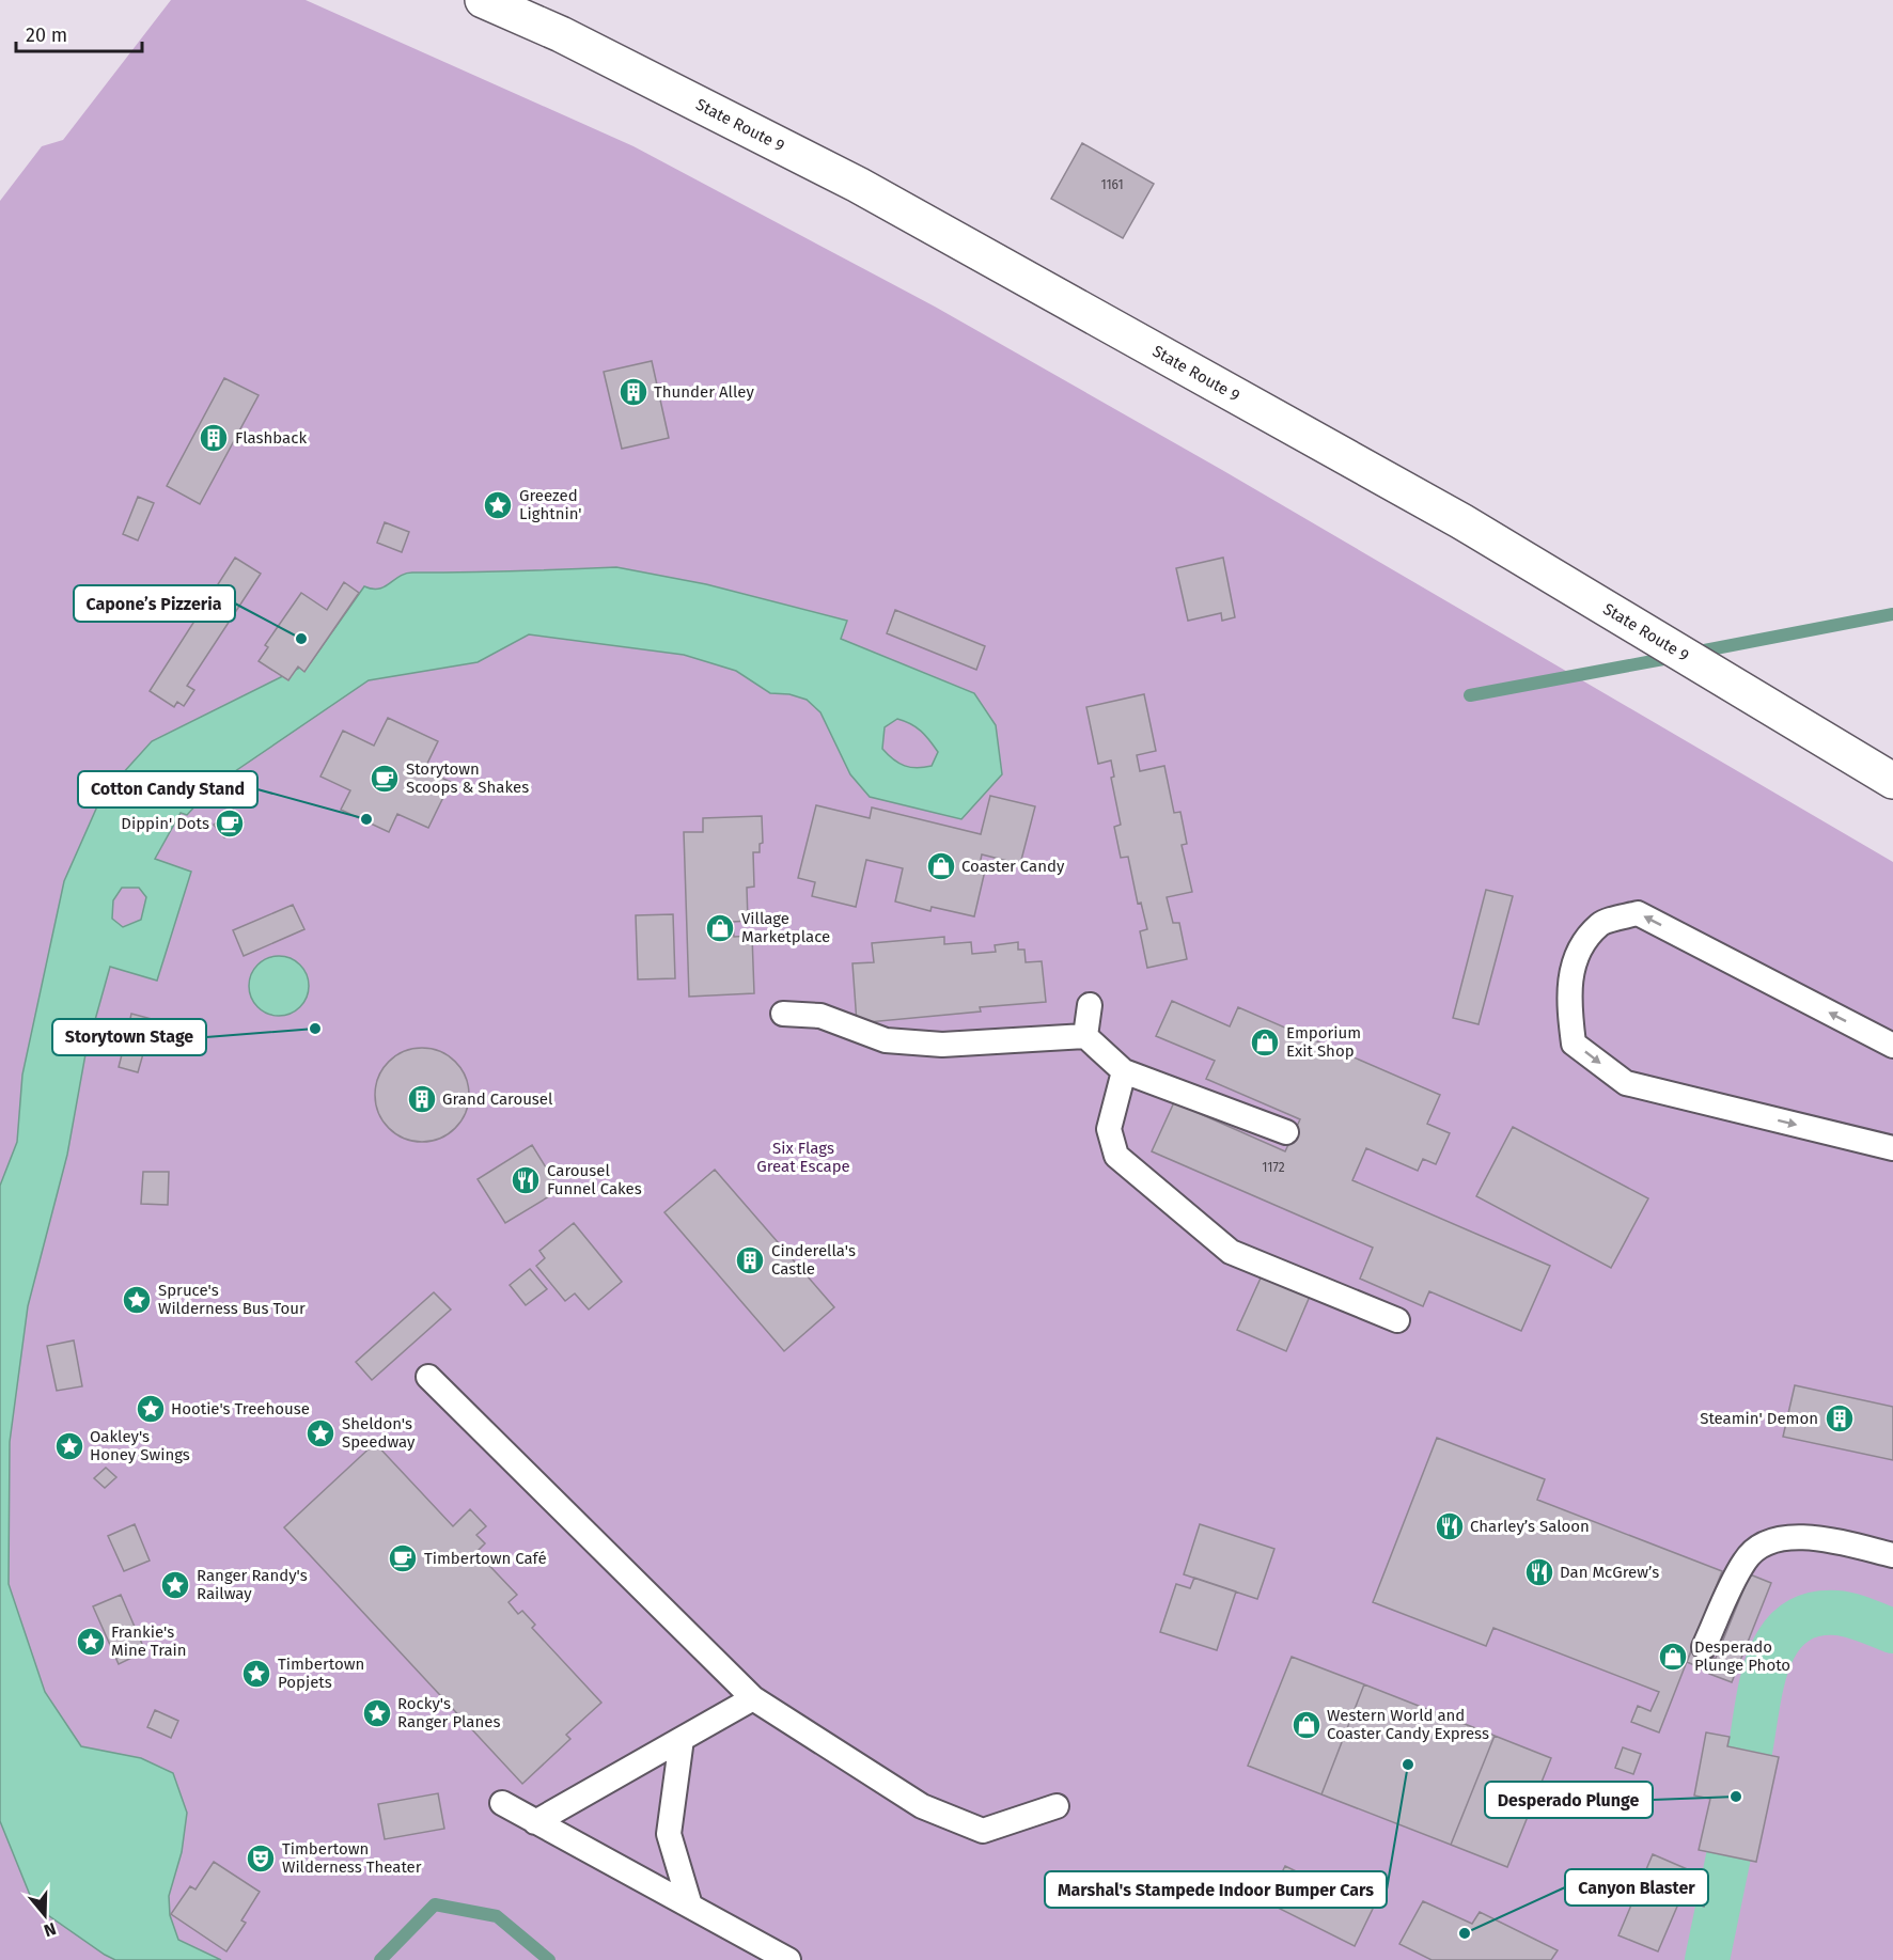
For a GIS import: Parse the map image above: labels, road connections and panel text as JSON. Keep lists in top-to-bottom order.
{
  "streets": {
    "main road": ["State Route 9"]
  },
  "parks": ["Six Flags Great Escape"],
  "places": {
    "building": [
      "Thunder Alley",
      "Flashback",
      "Grand Carousel",
      "Cinderella's Castle",
      "Steamin' Demon"
    ],
    "place": [
      "Greezed Lightnin'",
      "Spruce's Wilderness Bus Tour",
      "Hootie's Treehouse",
      "Sheldon's Speedway",
      "Oakley's Honey Swings",
      "Ranger Randy's Railway",
      "Frankie's Mine Train",
      "Timbertown Popjets",
      "Rocky's Ranger Planes"
    ],
    "other": [
      "Capone’s Pizzeria",
      "Cotton Candy Stand",
      "Storytown Stage",
      "Marshal's Stampede Indoor Bumper Cars",
      "Desperado Plunge",
      "Canyon Blaster"
    ],
    "cafe": ["Storytown Scoops & Shakes", "Dippin' Dots", "Timbertown Café"],
    "shop": [
      "Coaster Candy",
      "Village Marketplace",
      "Emporium Exit Shop",
      "Desperado Plunge Photo",
      "Western World and Coaster Candy Express"
    ],
    "restaurant": ["Carousel Funnel Cakes", "Charley’s Saloon", "Dan McGrew’s"],
    "theatre": ["Timbertown Wilderness Theater"]
  },
  "house_numbers": ["1161", "1172"],
  "scale_bar": "20 m",
  "north": "bottom"
}
